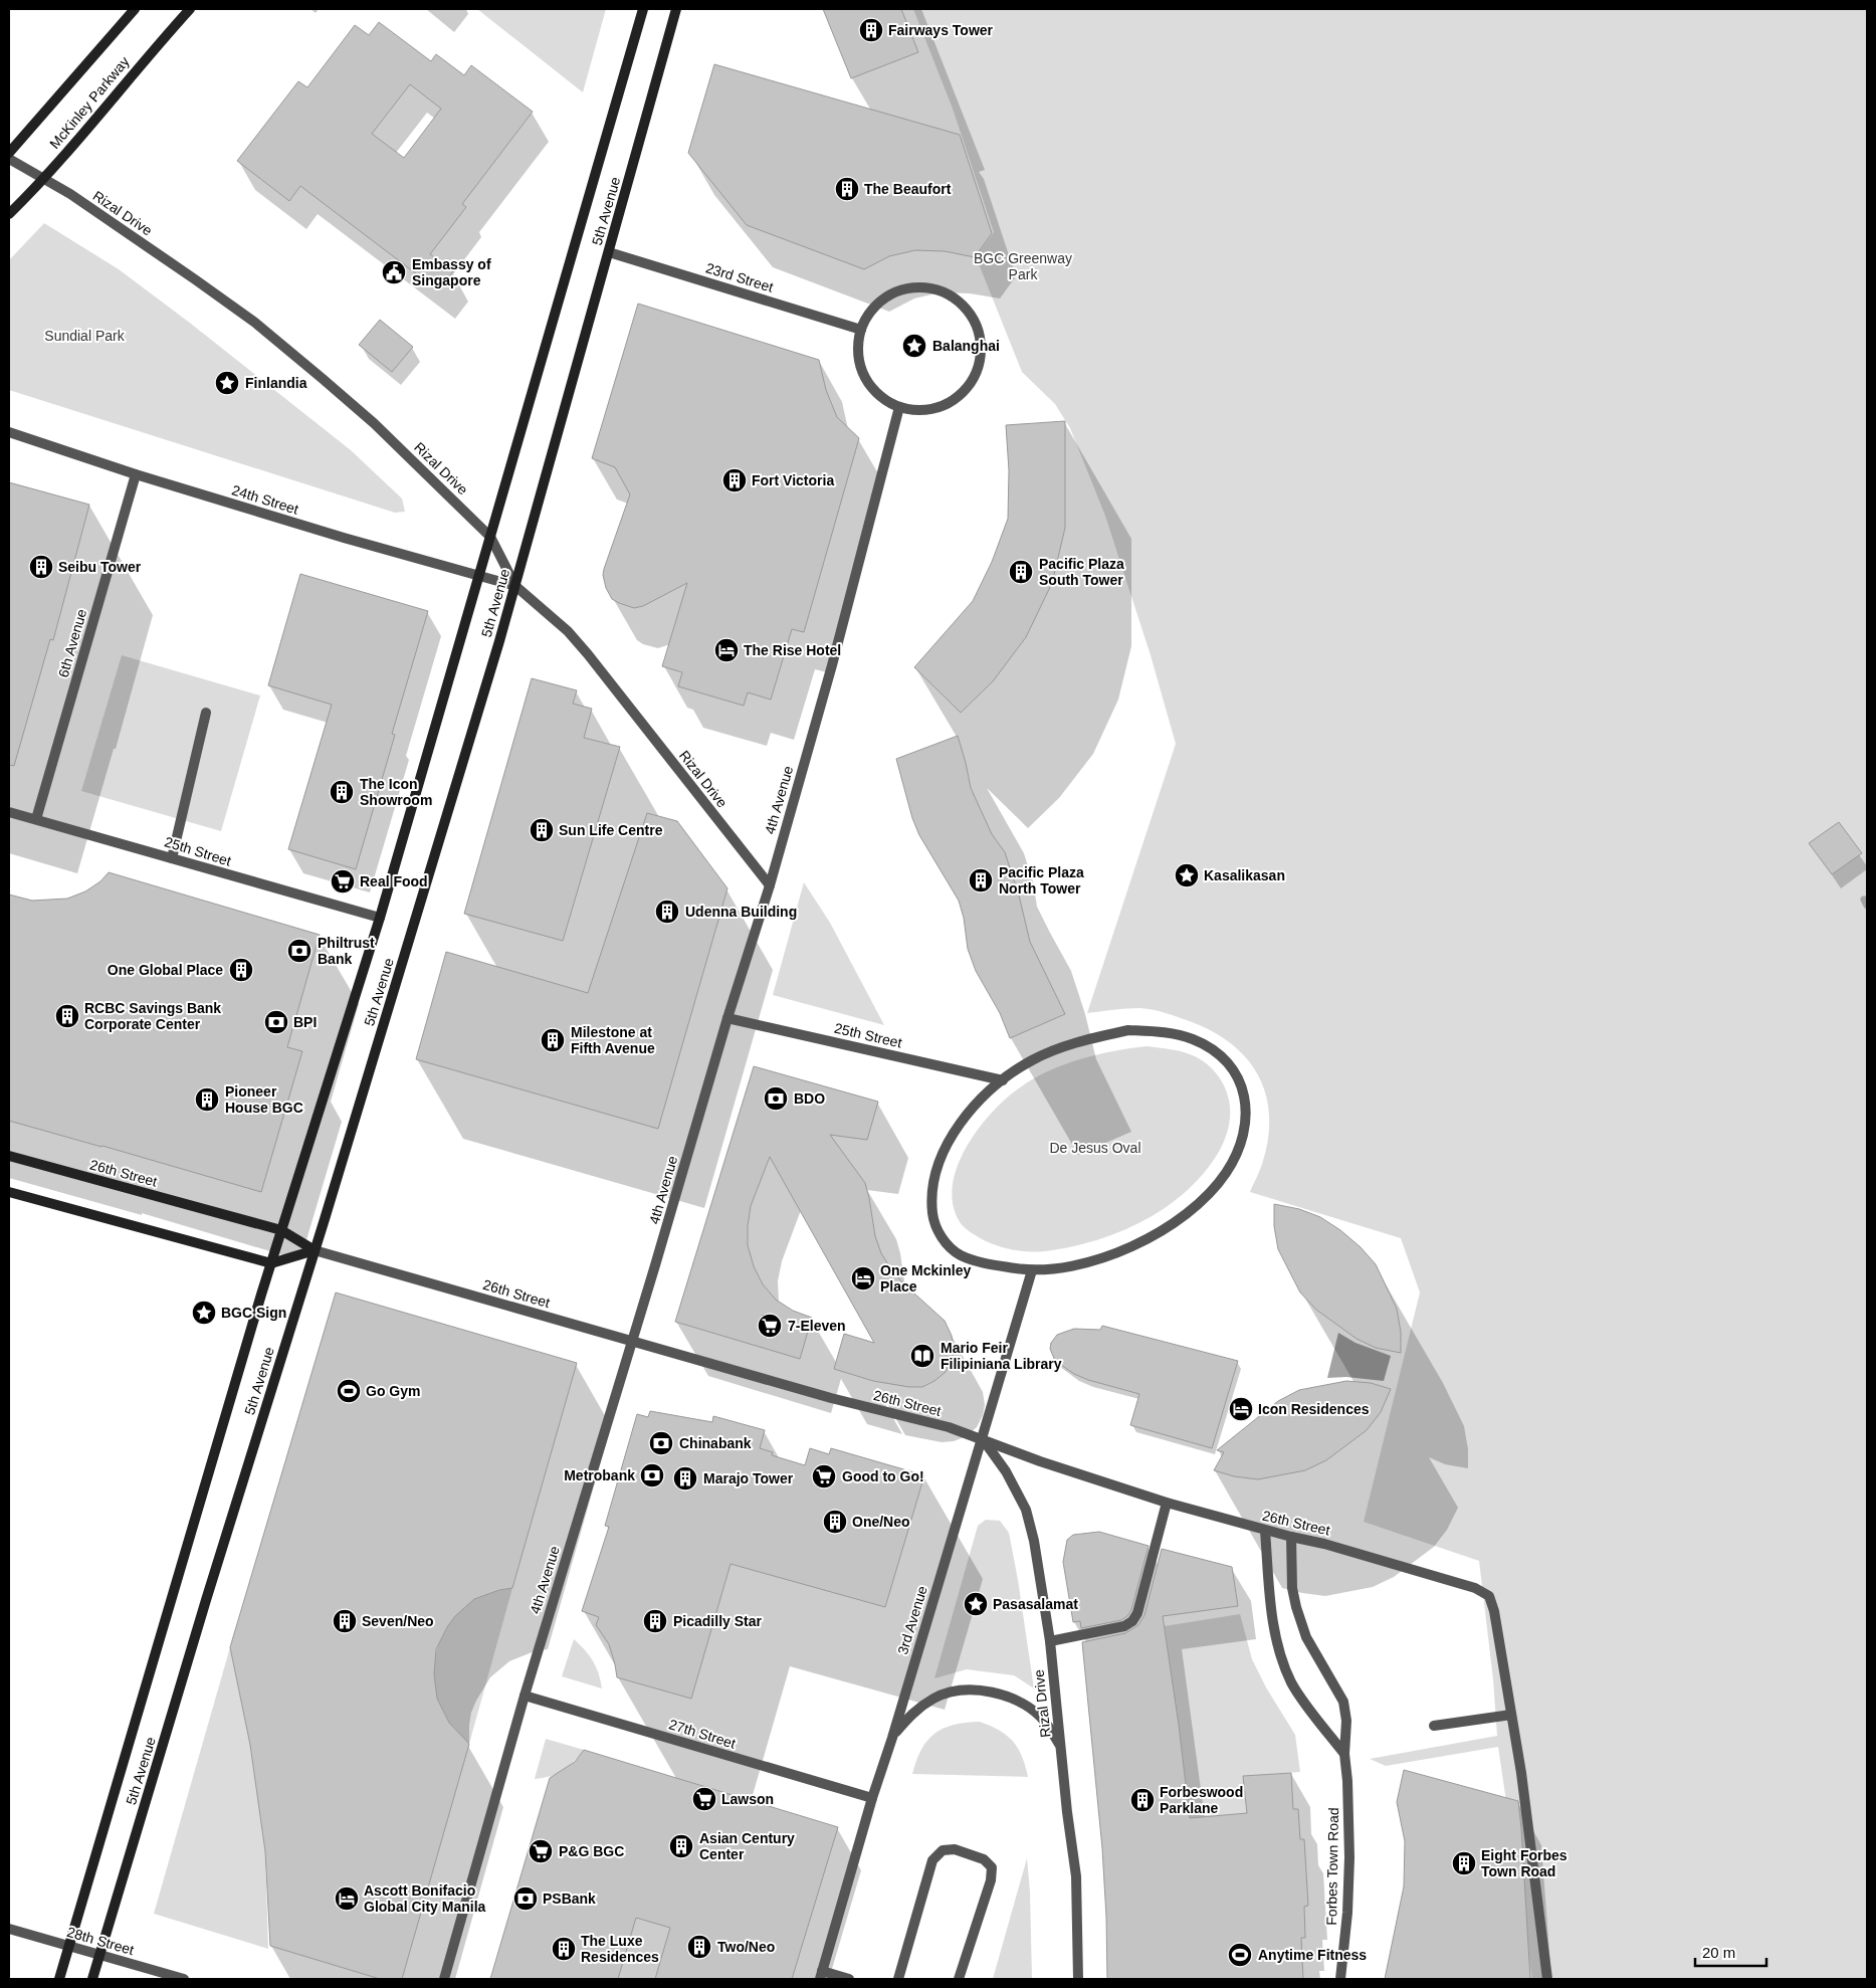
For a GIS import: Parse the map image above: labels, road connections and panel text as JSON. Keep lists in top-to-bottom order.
{
  "streets": {
    "main road": ["McKinley Parkway", "5th Avenue", "26th Street"],
    "street": [
      "Rizal Drive",
      "23rd Street",
      "24th Street",
      "6th Avenue",
      "4th Avenue",
      "25th Street",
      "3rd Avenue",
      "27th Street",
      "Forbes Town Road",
      "28th Street"
    ]
  },
  "crossings": [
    ["McKinley Parkway", "Rizal Drive"],
    ["5th Avenue", "Rizal Drive"],
    ["5th Avenue", "23rd Street"],
    ["5th Avenue", "24th Street"],
    ["5th Avenue", "25th Street"],
    ["5th Avenue", "26th Street"],
    ["5th Avenue", "28th Street"],
    ["Rizal Drive", "24th Street"],
    ["Rizal Drive", "4th Avenue"],
    ["Rizal Drive", "26th Street"],
    ["Rizal Drive", "3rd Avenue"],
    ["23rd Street", "4th Avenue"],
    ["24th Street", "6th Avenue"],
    ["6th Avenue", "25th Street"],
    ["4th Avenue", "25th Street"],
    ["4th Avenue", "26th Street"],
    ["4th Avenue", "27th Street"],
    ["26th Street", "3rd Avenue"],
    ["26th Street", "Forbes Town Road"],
    ["3rd Avenue", "27th Street"]
  ],
  "parks": ["BGC Greenway Park", "Sundial Park", "De Jesus Oval"],
  "places": {
    "building": [
      "Fairways Tower",
      "The Beaufort",
      "Fort Victoria",
      "Seibu Tower",
      "Pacific Plaza South Tower",
      "The Icon Showroom",
      "Sun Life Centre",
      "Pacific Plaza North Tower",
      "Udenna Building",
      "One Global Place",
      "RCBC Savings Bank Corporate Center",
      "Milestone at Fifth Avenue",
      "Pioneer House BGC",
      "Marajo Tower",
      "One/Neo",
      "Seven/Neo",
      "Picadilly Star",
      "Forbeswood Parklane",
      "Asian Century Center",
      "Eight Forbes Town Road",
      "Two/Neo",
      "The Luxe Residences"
    ],
    "public building": ["Embassy of Singapore"],
    "place": [
      "Balanghai",
      "Finlandia",
      "Kasalikasan",
      "BGC Sign",
      "Pasasalamat"
    ],
    "hotel": [
      "The Rise Hotel",
      "One Mckinley Place",
      "Icon Residences",
      "Ascott Bonifacio Global City Manila"
    ],
    "supermarket": [
      "Real Food",
      "7-Eleven",
      "Good to Go!",
      "Lawson",
      "P&G BGC"
    ],
    "bank": [
      "Philtrust Bank",
      "BPI",
      "BDO",
      "Chinabank",
      "Metrobank",
      "PSBank"
    ],
    "library": ["Mario Feir Filipiniana Library"],
    "sports": ["Go Gym", "Anytime Fitness"]
  },
  "scale_bar": "20 m"
}
